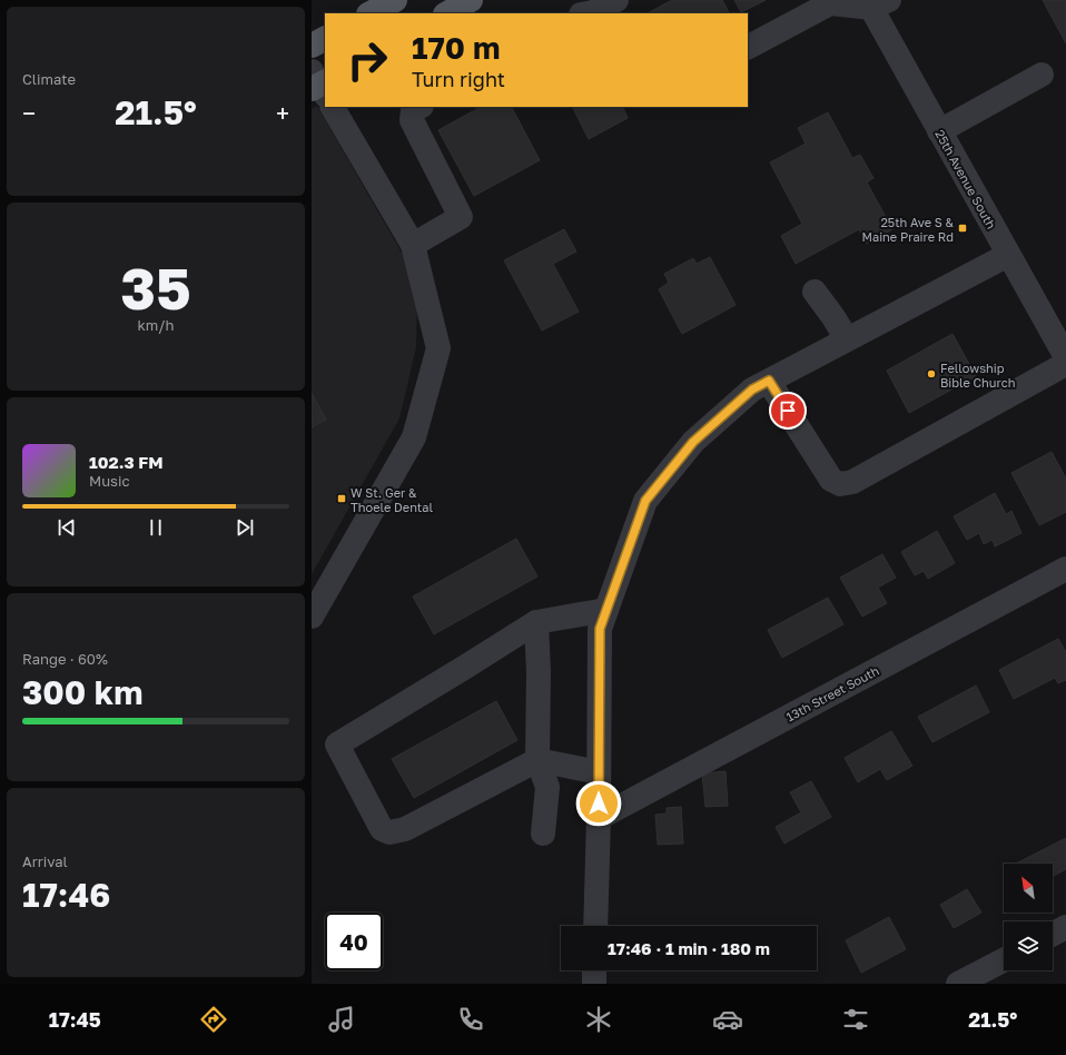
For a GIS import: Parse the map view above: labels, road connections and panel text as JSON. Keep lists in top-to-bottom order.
{
  "streets": {
    "street": ["25th Avenue South", "13th Street South"]
  },
  "places": {
    "transit": ["25th Ave S & Maine Praire Rd", "W St. Ger & Thoele Dental"],
    "other": ["Fellowship Bible Church"]
  },
  "north": "top left",
  "page": {
    "tile": [
      "Climate",
      ["35", "km/h"],
      ["Range · 60%", "300 km"],
      ["Arrival", "17:46"]
    ],
    "turn": ["170 m", "Turn right"],
    "heat": ["−", "21.5°", "+"],
    "song": ["102.3 FM", "Music"],
    "limit": "40",
    "trip": "17:46 · 1 min · 180 m",
    "tabs": ["17:45", "21.5°"]
  }
}
